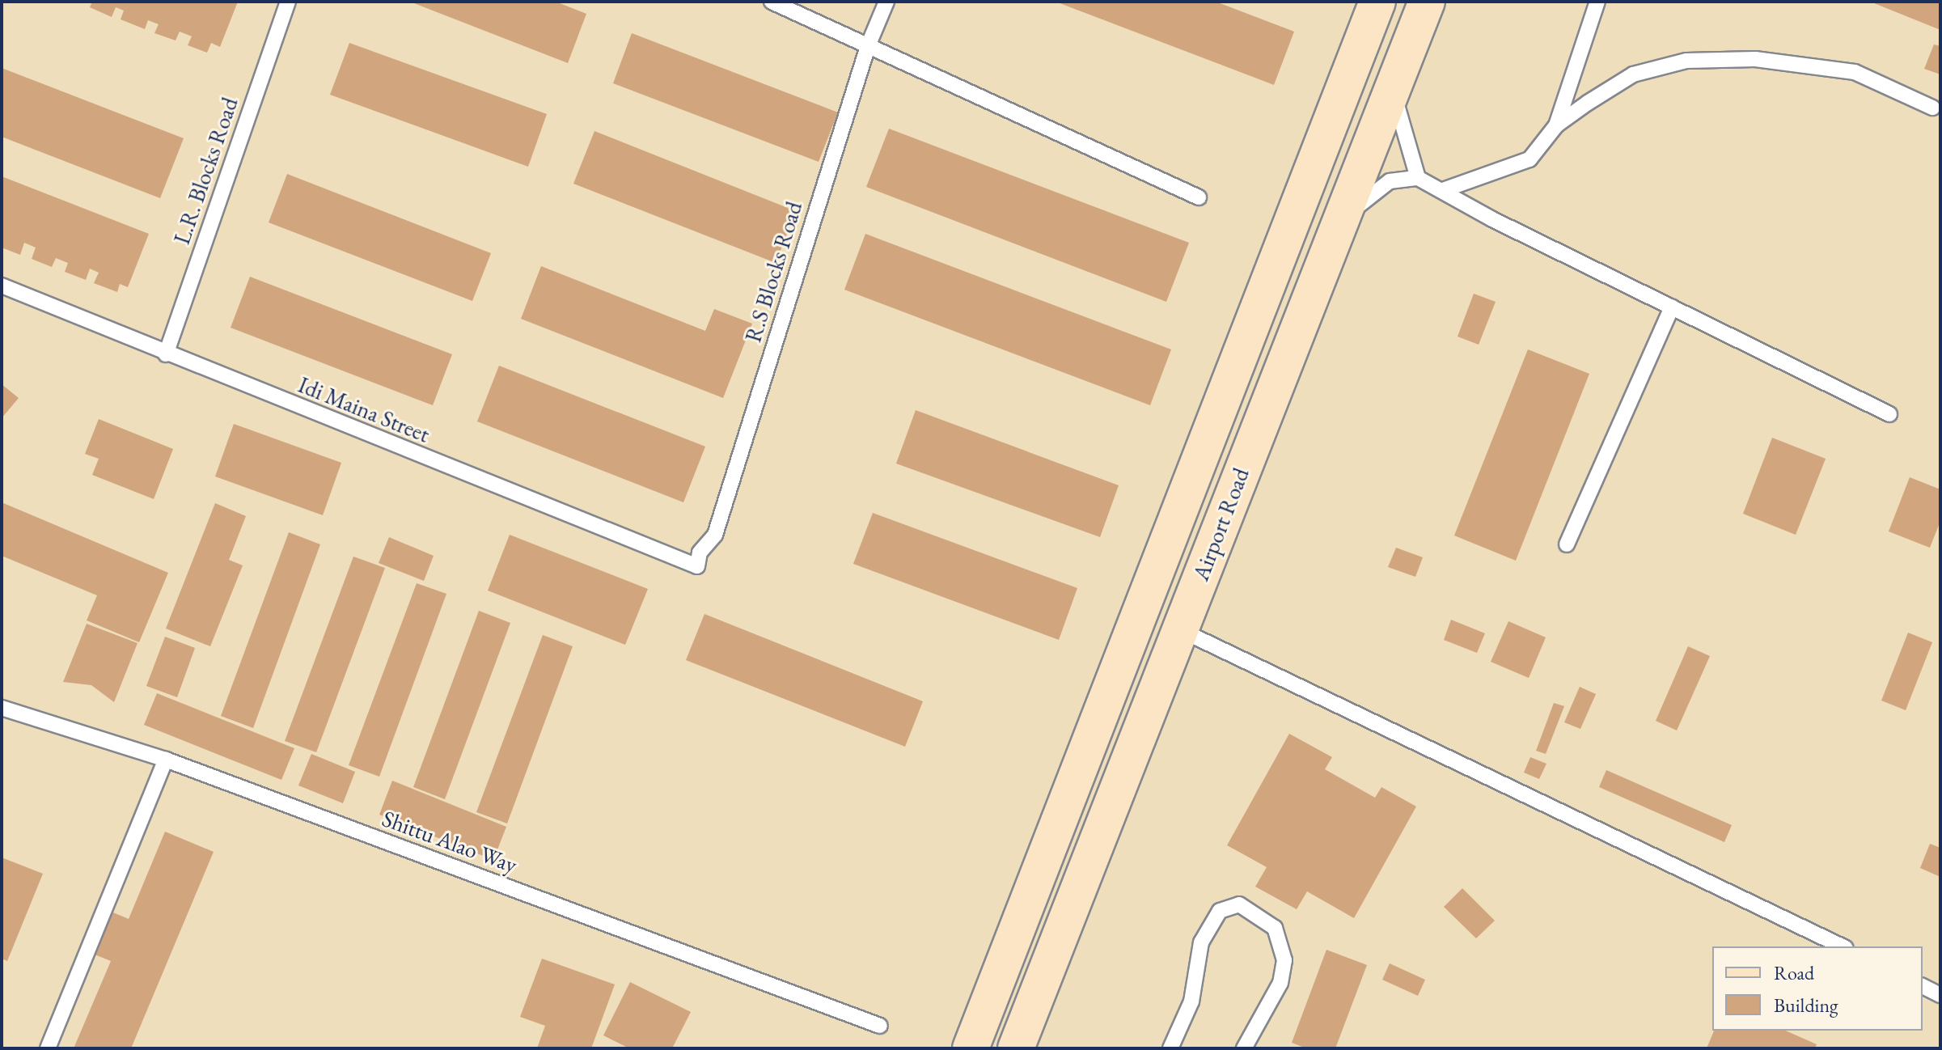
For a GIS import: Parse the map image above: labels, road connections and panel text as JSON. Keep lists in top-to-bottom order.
{
  "streets": {
    "main road": ["Airport Road"],
    "lane": [
      "L.R. Blocks Road",
      "R.S Blocks Road",
      "Idi Maina Street",
      "Shittu Alao Way"
    ]
  },
  "crossings": [
    ["L.R. Blocks Road", "Idi Maina Street"],
    ["R.S Blocks Road", "Idi Maina Street"]
  ],
  "legend": ["Road", "Building"]
}
